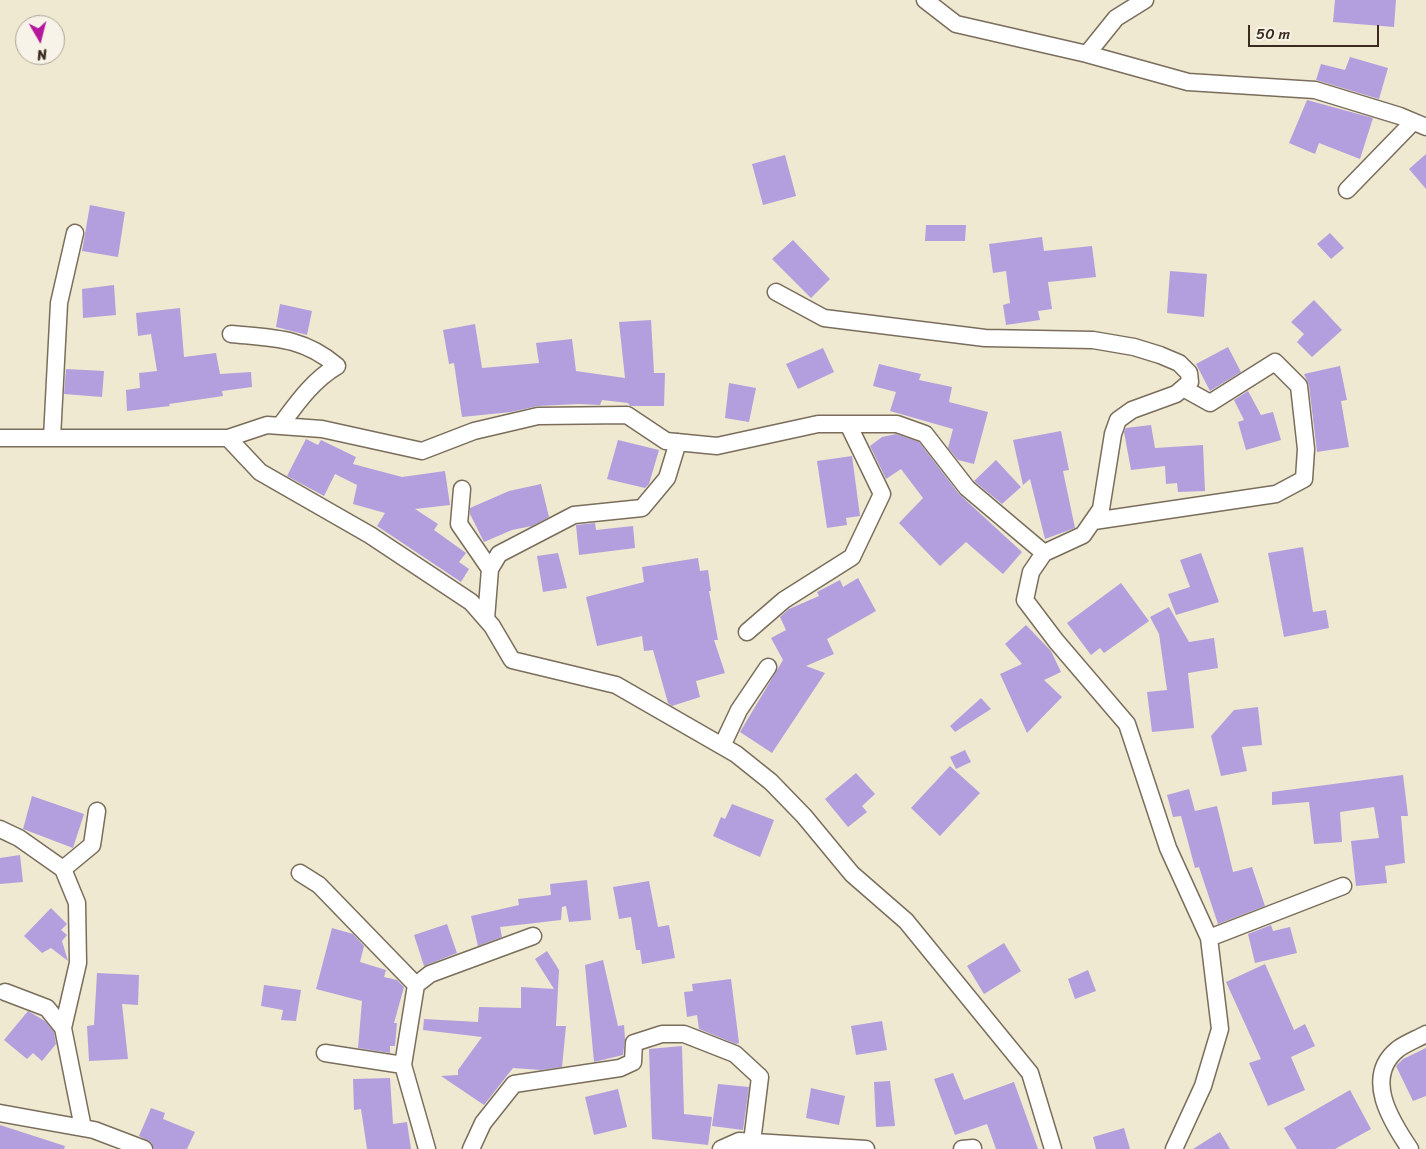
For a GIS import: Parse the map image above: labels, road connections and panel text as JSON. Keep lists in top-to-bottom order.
{
  "scale_bar": "50 m",
  "north": "bottom"
}
